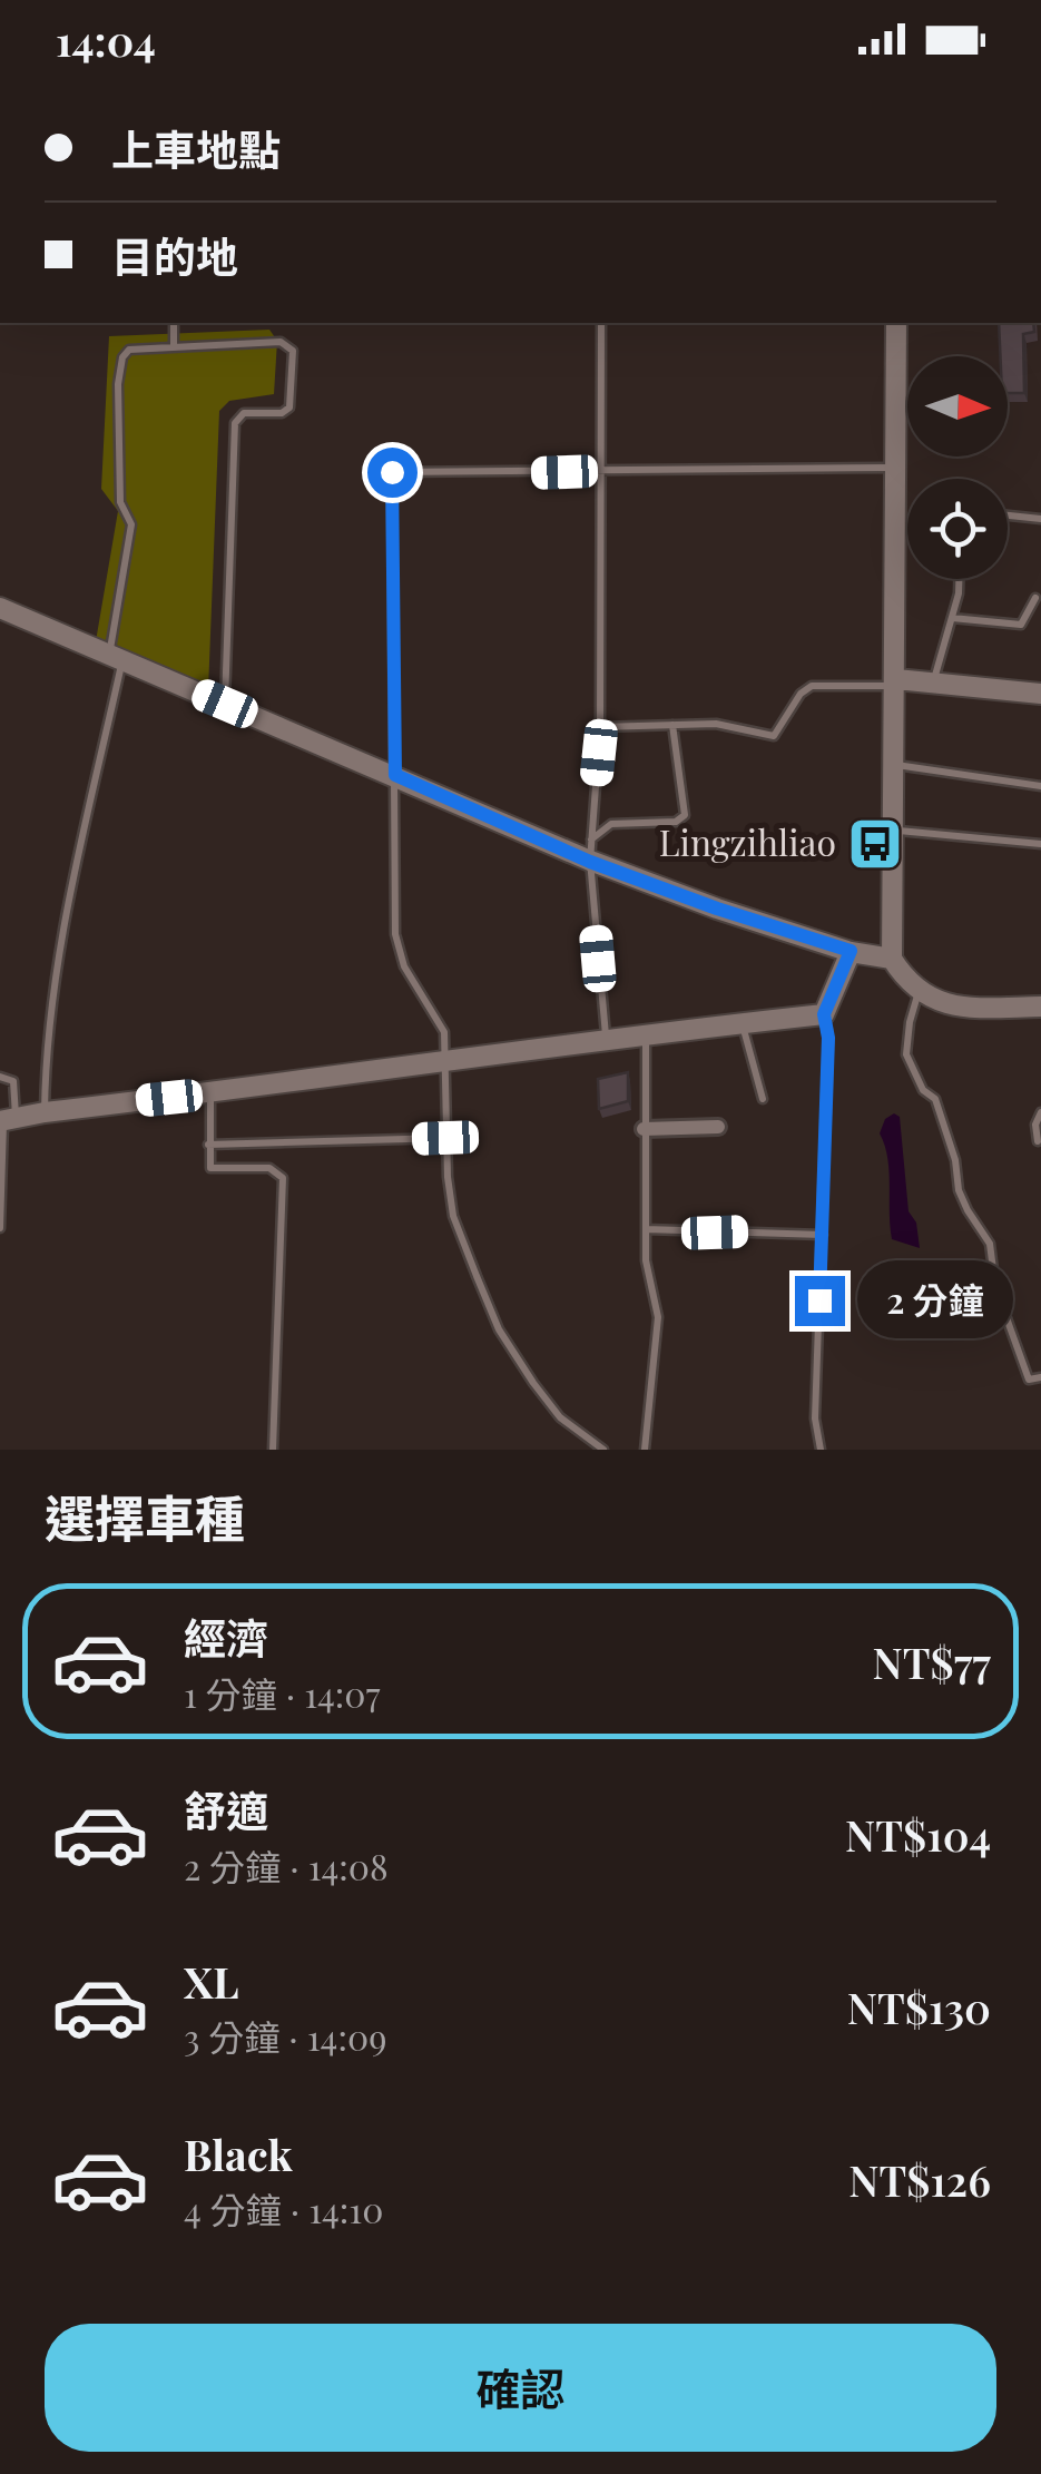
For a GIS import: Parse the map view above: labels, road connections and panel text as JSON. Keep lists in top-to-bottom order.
{
  "places": {
    "bus stop": ["Lingzihliao"]
  },
  "north": "right",
  "page": {
    "status": "14:04",
    "banner": ["上車地點", "目的地"],
    "bubble": "2 分鐘",
    "heading": "選擇車種",
    "list": [
      {
        "name": "經濟",
        "note": "1 分鐘 · 14:07",
        "value": "NT$77"
      },
      {
        "name": "舒適",
        "note": "2 分鐘 · 14:08",
        "value": "NT$104"
      },
      {
        "name": "XL",
        "note": "3 分鐘 · 14:09",
        "value": "NT$130"
      },
      {
        "name": "Black",
        "note": "4 分鐘 · 14:10",
        "value": "NT$126"
      }
    ],
    "buttons": "確認"
  }
}
